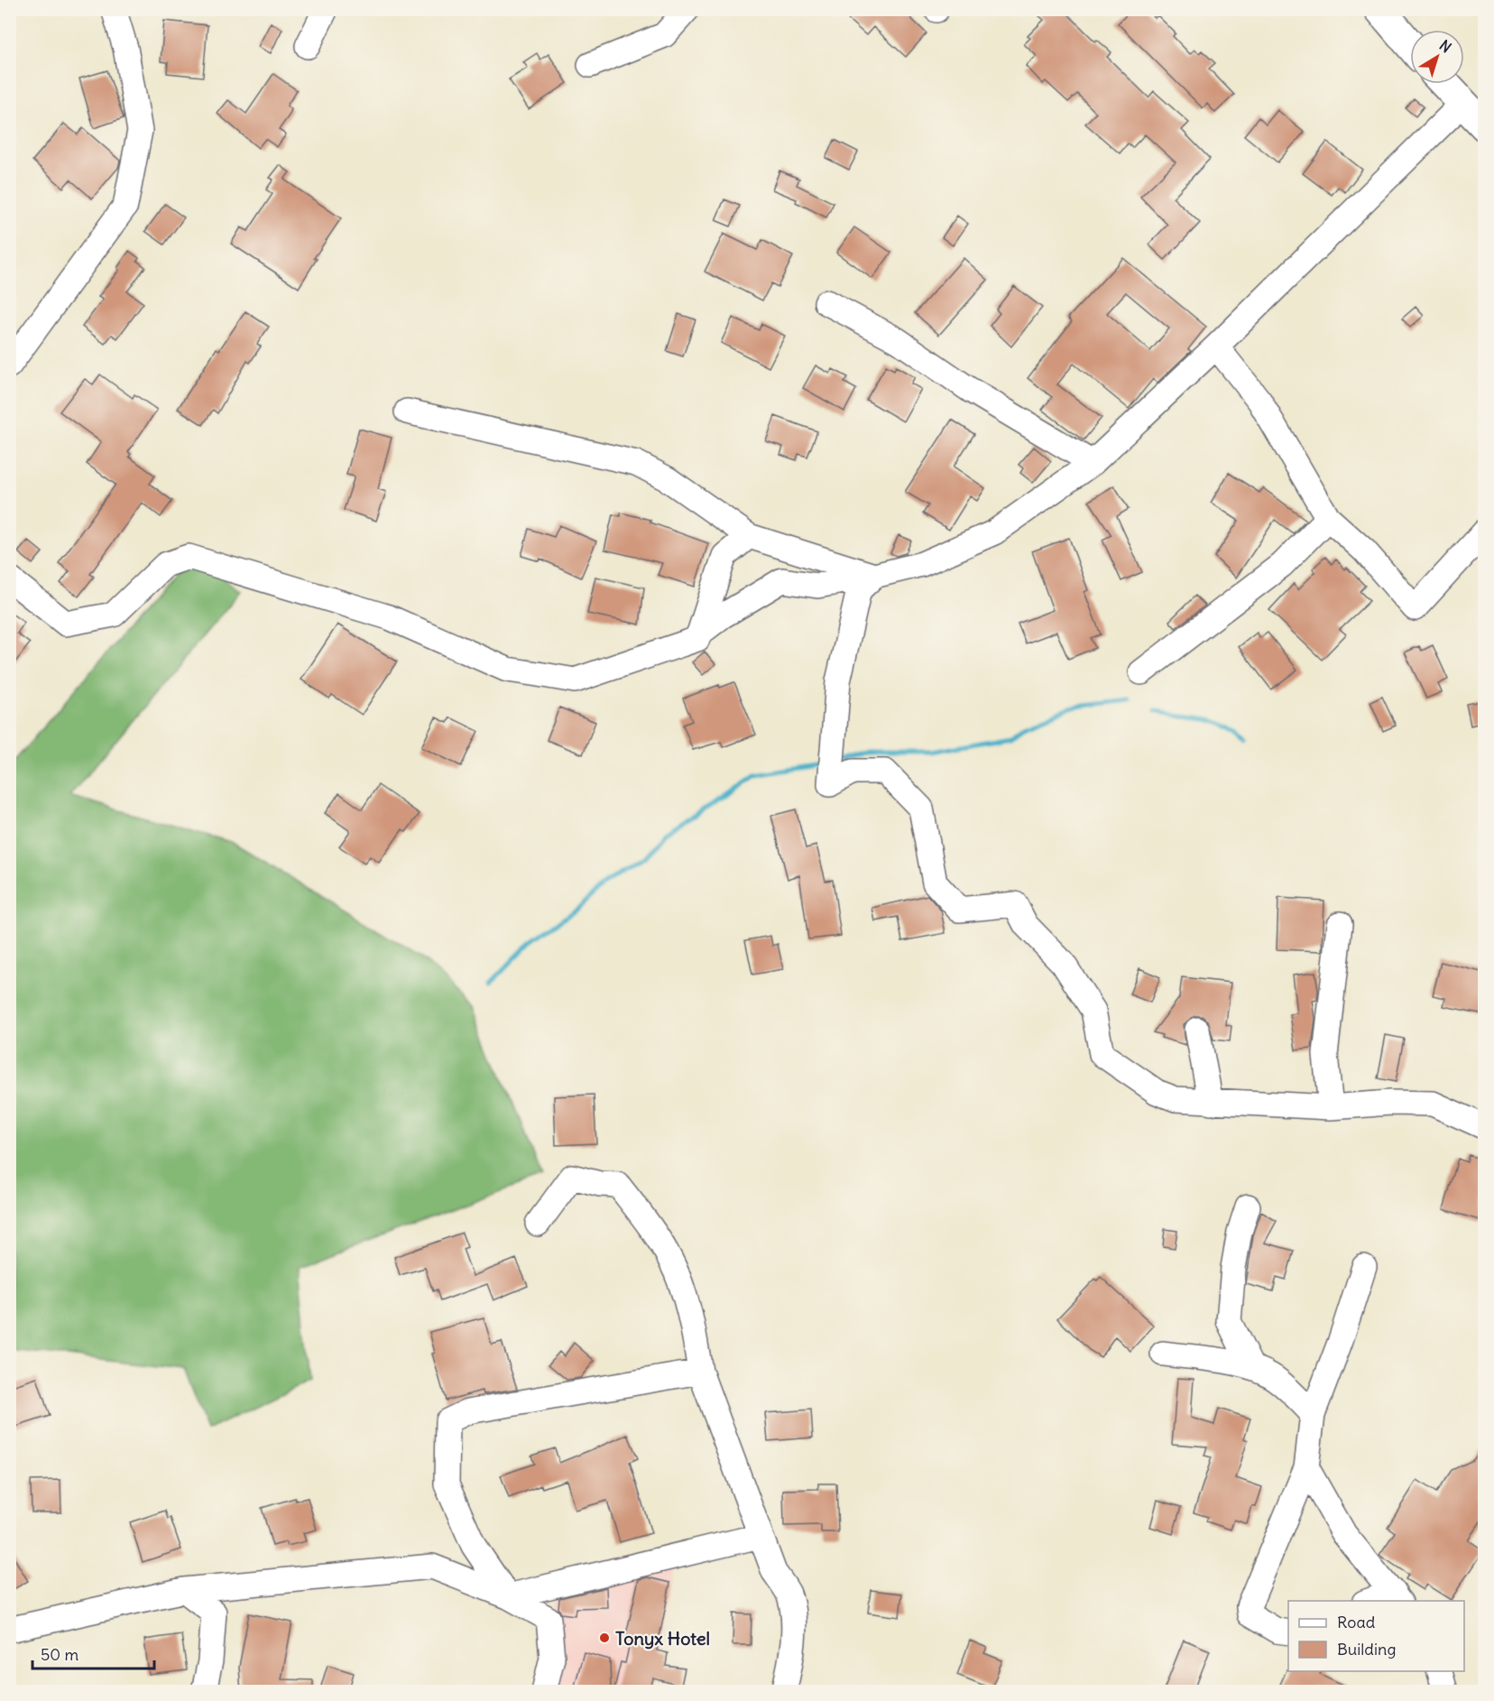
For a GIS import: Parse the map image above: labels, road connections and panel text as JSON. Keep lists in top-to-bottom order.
{
  "places": ["Tonyx Hotel"],
  "legend": ["Road", "Building"],
  "scale_bar": "50 m",
  "north": "top right"
}
